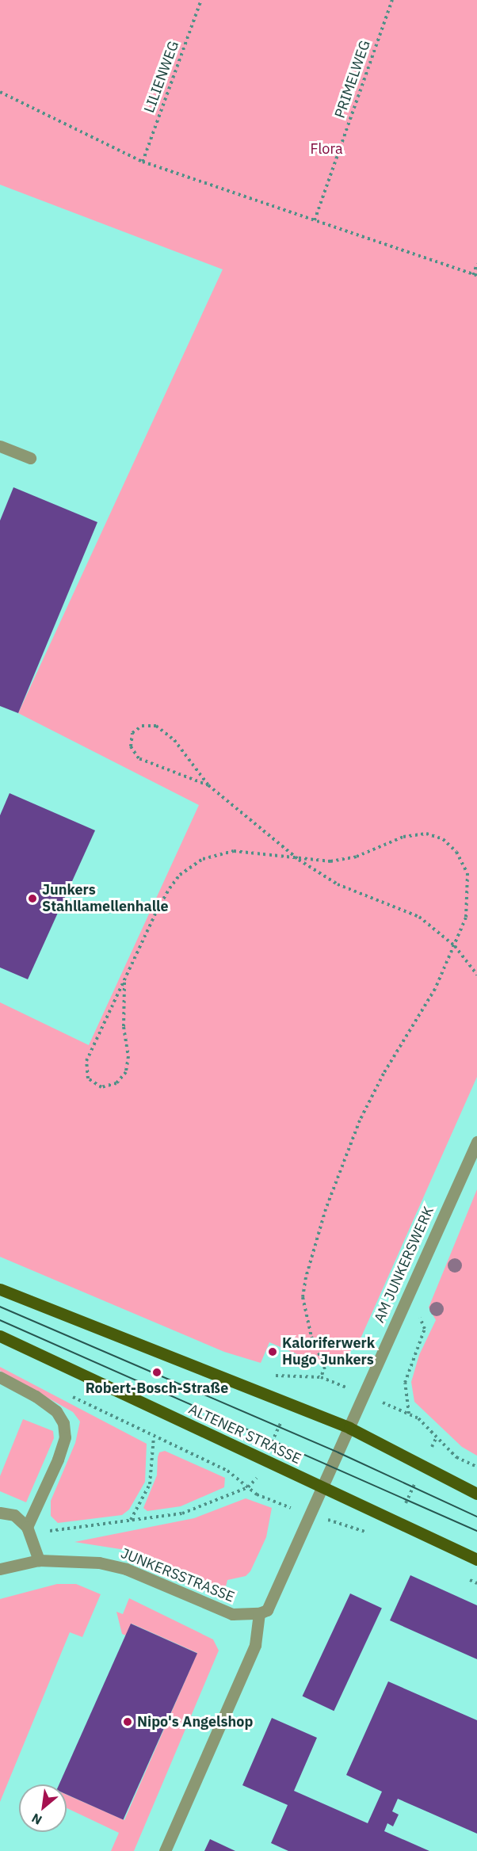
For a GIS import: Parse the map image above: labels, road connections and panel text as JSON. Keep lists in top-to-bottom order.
{
  "streets": {
    "main road": ["ALTENER STRASSE"],
    "street": ["AM JUNKERSWERK", "JUNKERSSTRASSE"],
    "path": ["LILIENWEG", "PRIMELWEG"]
  },
  "parks": ["Flora"],
  "places": [
    "Junkers Stahllamellenhalle",
    "Kaloriferwerk Hugo Junkers",
    "Robert-Bosch-Straße",
    "Nipo's Angelshop"
  ],
  "north": "bottom left"
}
